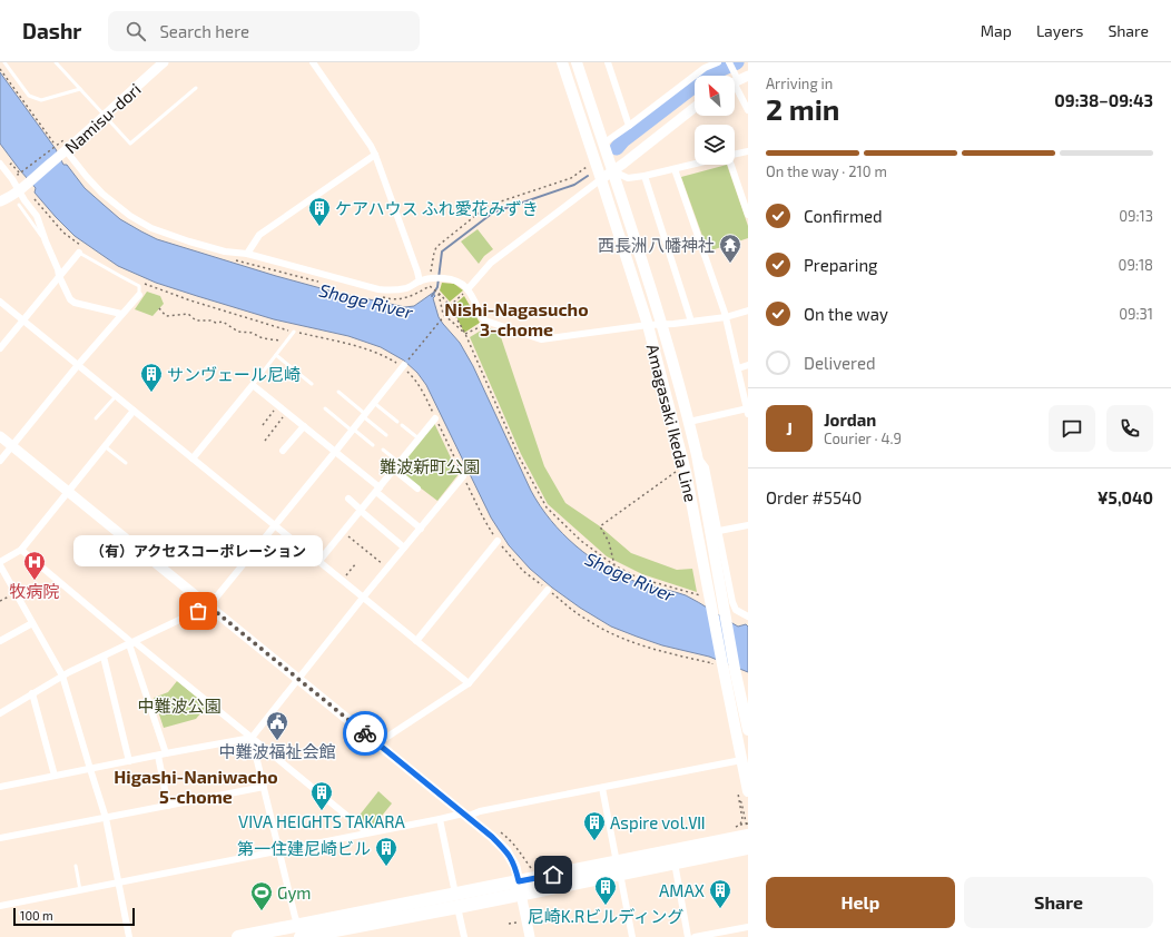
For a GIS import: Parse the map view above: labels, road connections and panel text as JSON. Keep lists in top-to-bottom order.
{
  "streets": {
    "main road": ["Namisu-dori", "Amagasaki Ikeda Line"]
  },
  "districts": ["Nishi-Nagasucho 3-chome", "Higashi-Naniwacho 5-chome"],
  "water": ["Shoge River"],
  "parks": ["難波新町公園", "中難波公園"],
  "places": {
    "building": [
      "ケアハウス ふれ愛花みずき",
      "サンヴェール尼崎",
      "VIVA HEIGHTS TAKARA",
      "Aspire vol.Ⅶ",
      "第一住建尼崎ビル",
      "尼崎K.Rビルディング",
      "AMAX"
    ],
    "temple": ["西長洲八幡神社"],
    "hospital": ["牧病院"],
    "other": ["（有）アクセスコーポレーション"],
    "public building": ["中難波福祉会館"],
    "sports": ["Gym"]
  },
  "scale_bar": "100 m",
  "north": "top left",
  "page": {
    "header": "Dashr",
    "search": "Search here",
    "nav": ["Map", "Layers", "Share"],
    "heading": ["2 min", "Arriving in", "09:38–09:43"],
    "panel": [
      "Jordan",
      "Courier · 4.9",
      "Order #5540",
      "¥5,040"
    ],
    "bar": "On the way · 210 m",
    "list": [
      ["Confirmed", "09:13"],
      ["Preparing", "09:18"],
      ["On the way", "09:31"],
      "Delivered"
    ],
    "round": "J",
    "bubble": "（有）アクセスコーポレーション",
    "buttons": ["Help", "Share"],
    "scale": "100 m"
  }
}
